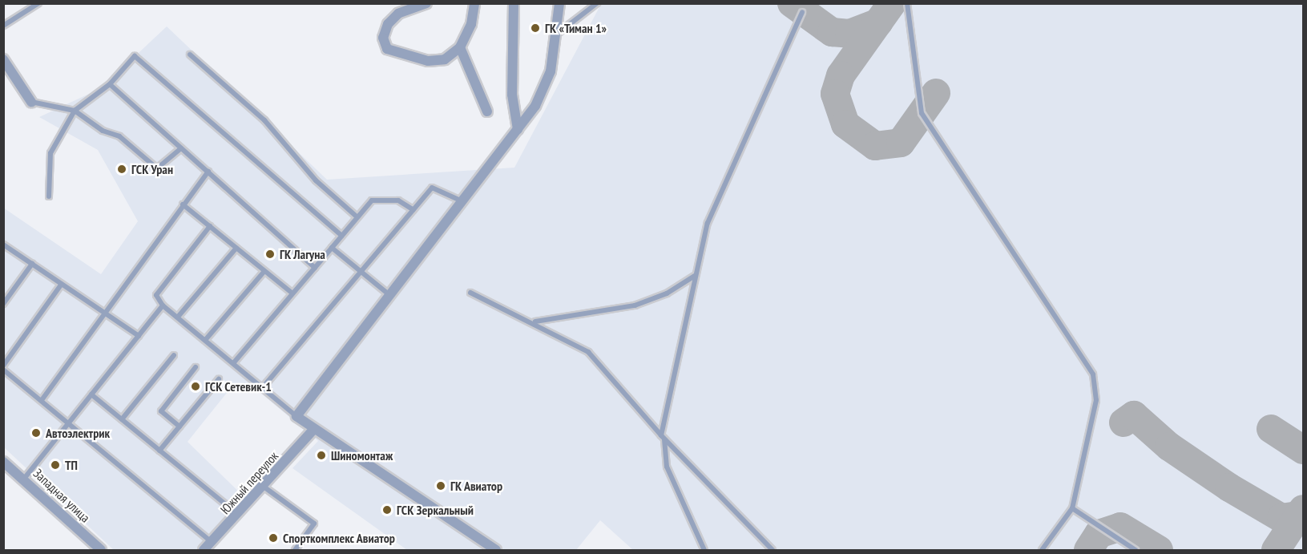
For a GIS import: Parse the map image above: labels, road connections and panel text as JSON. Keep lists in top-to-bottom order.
{
  "streets": {
    "street": ["Южный переулок", "Западная улица"]
  },
  "places": [
    "ГК «Тиман 1»",
    "ГСК Уран",
    "ГК Лагуна",
    "ГСК Сетевик-1",
    "Автоэлектрик",
    "Шиномонтаж",
    "ТП",
    "ГК Авиатор",
    "ГСК Зеркальный",
    "Спорткомплекс Авиатор"
  ]
}
